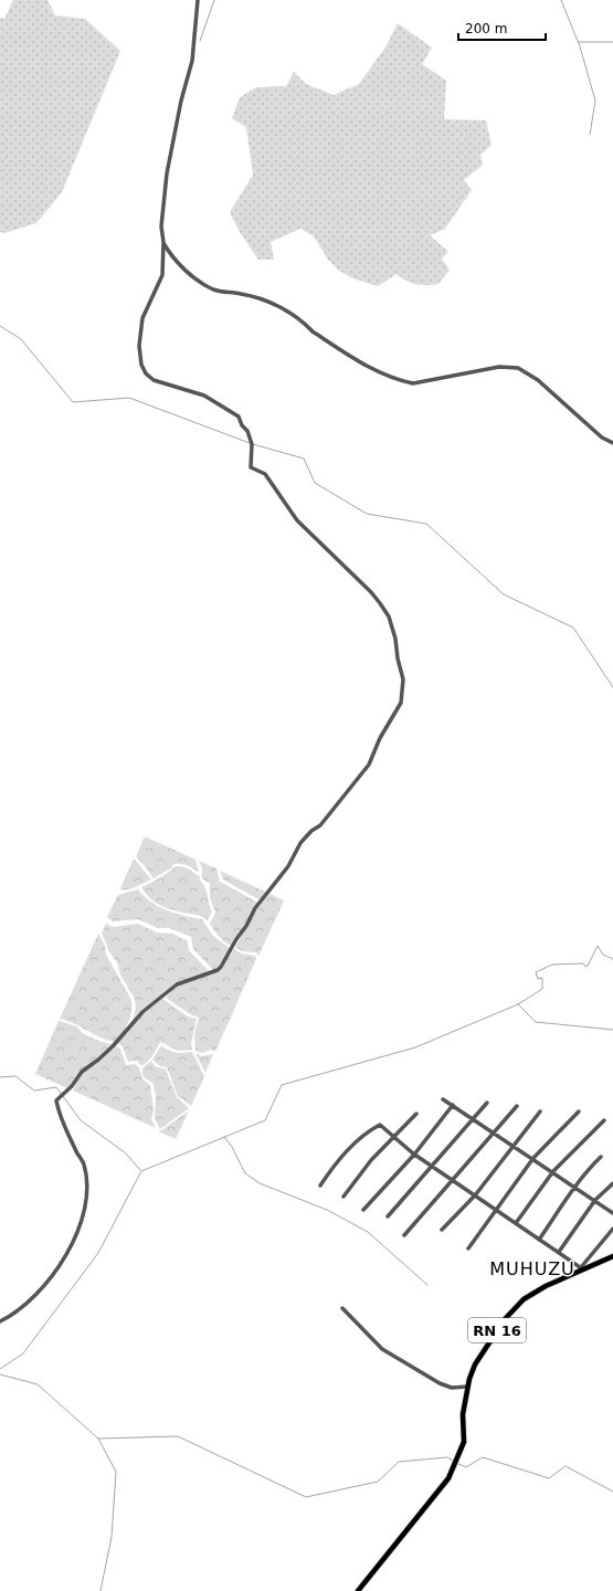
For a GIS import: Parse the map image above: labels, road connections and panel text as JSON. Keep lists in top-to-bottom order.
{
  "streets": {
    "main road": ["RN 16"]
  },
  "districts": ["MUHUZU"],
  "scale_bar": "200 m"
}
